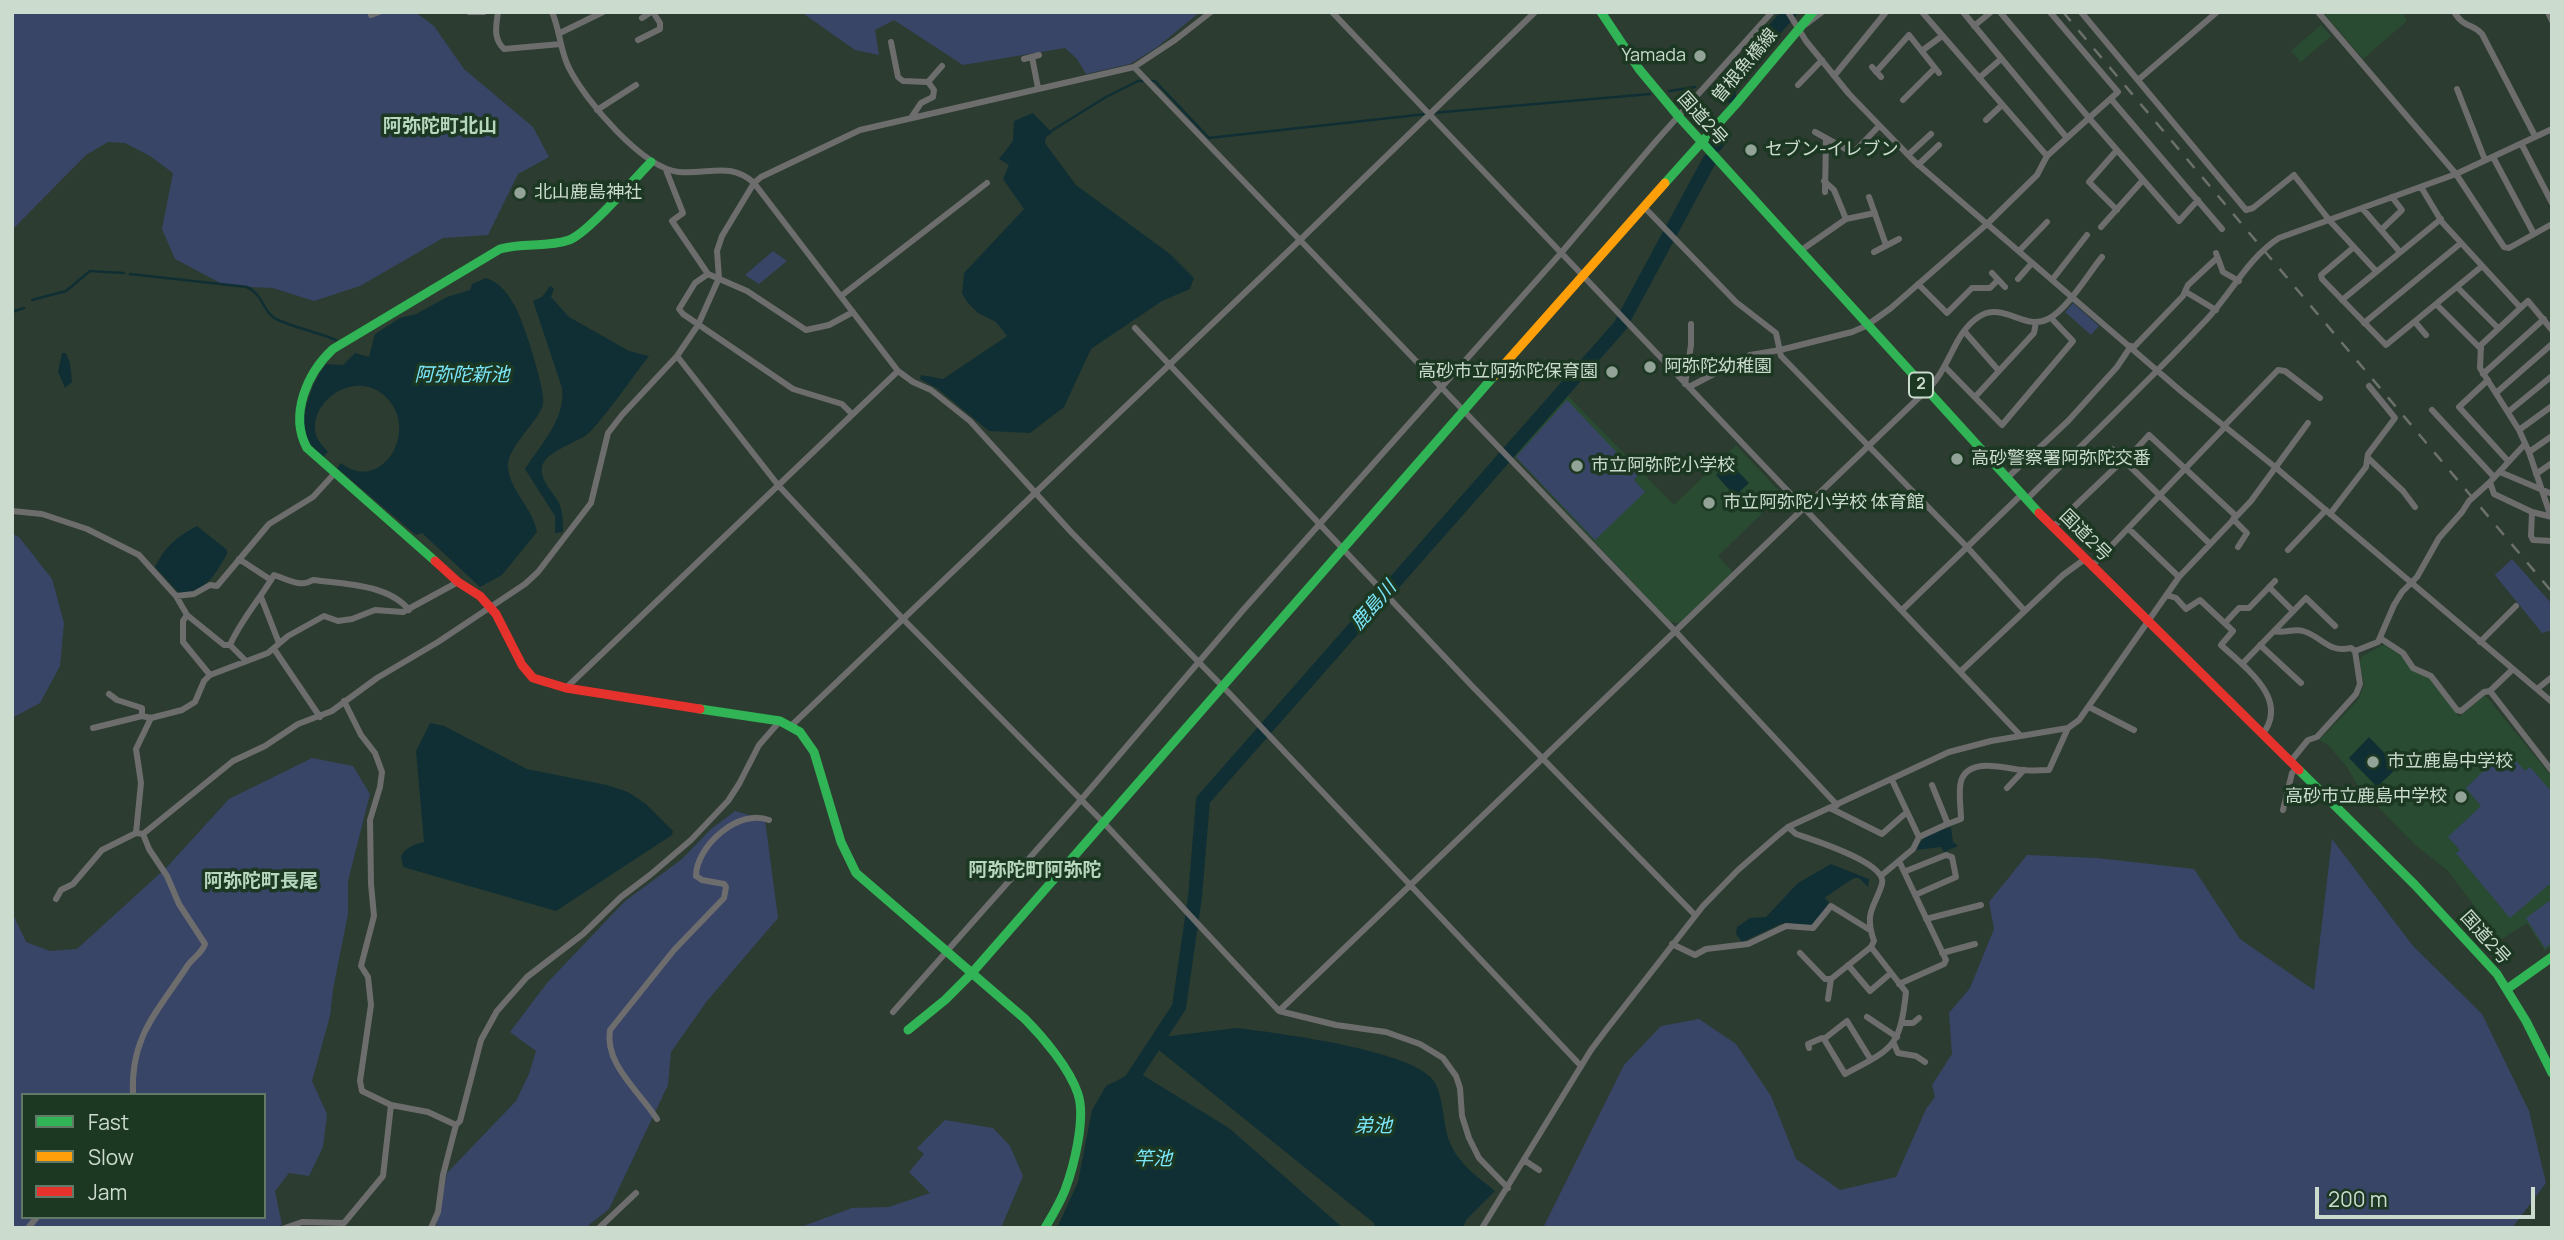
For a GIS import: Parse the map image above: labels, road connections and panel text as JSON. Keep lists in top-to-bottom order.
{
  "streets": {
    "main road": ["曽根魚橋線", "国道2号", "2"]
  },
  "crossings": [
    ["曽根魚橋線", "国道2号"]
  ],
  "districts": ["阿弥陀町北山", "阿弥陀町阿弥陀", "阿弥陀町長尾"],
  "water": [
    "阿弥陀新池",
    "鹿島川",
    "弟池",
    "竿池"
  ],
  "places": [
    "Yamada",
    "セブン-イレブン",
    "北山鹿島神社",
    "阿弥陀幼稚園",
    "高砂市立阿弥陀保育園",
    "高砂警察署阿弥陀交番",
    "市立阿弥陀小学校",
    "市立阿弥陀小学校 体育館",
    "市立鹿島中学校",
    "高砂市立鹿島中学校"
  ],
  "legend": ["Fast", "Slow", "Jam"],
  "scale_bar": "200 m"
}
